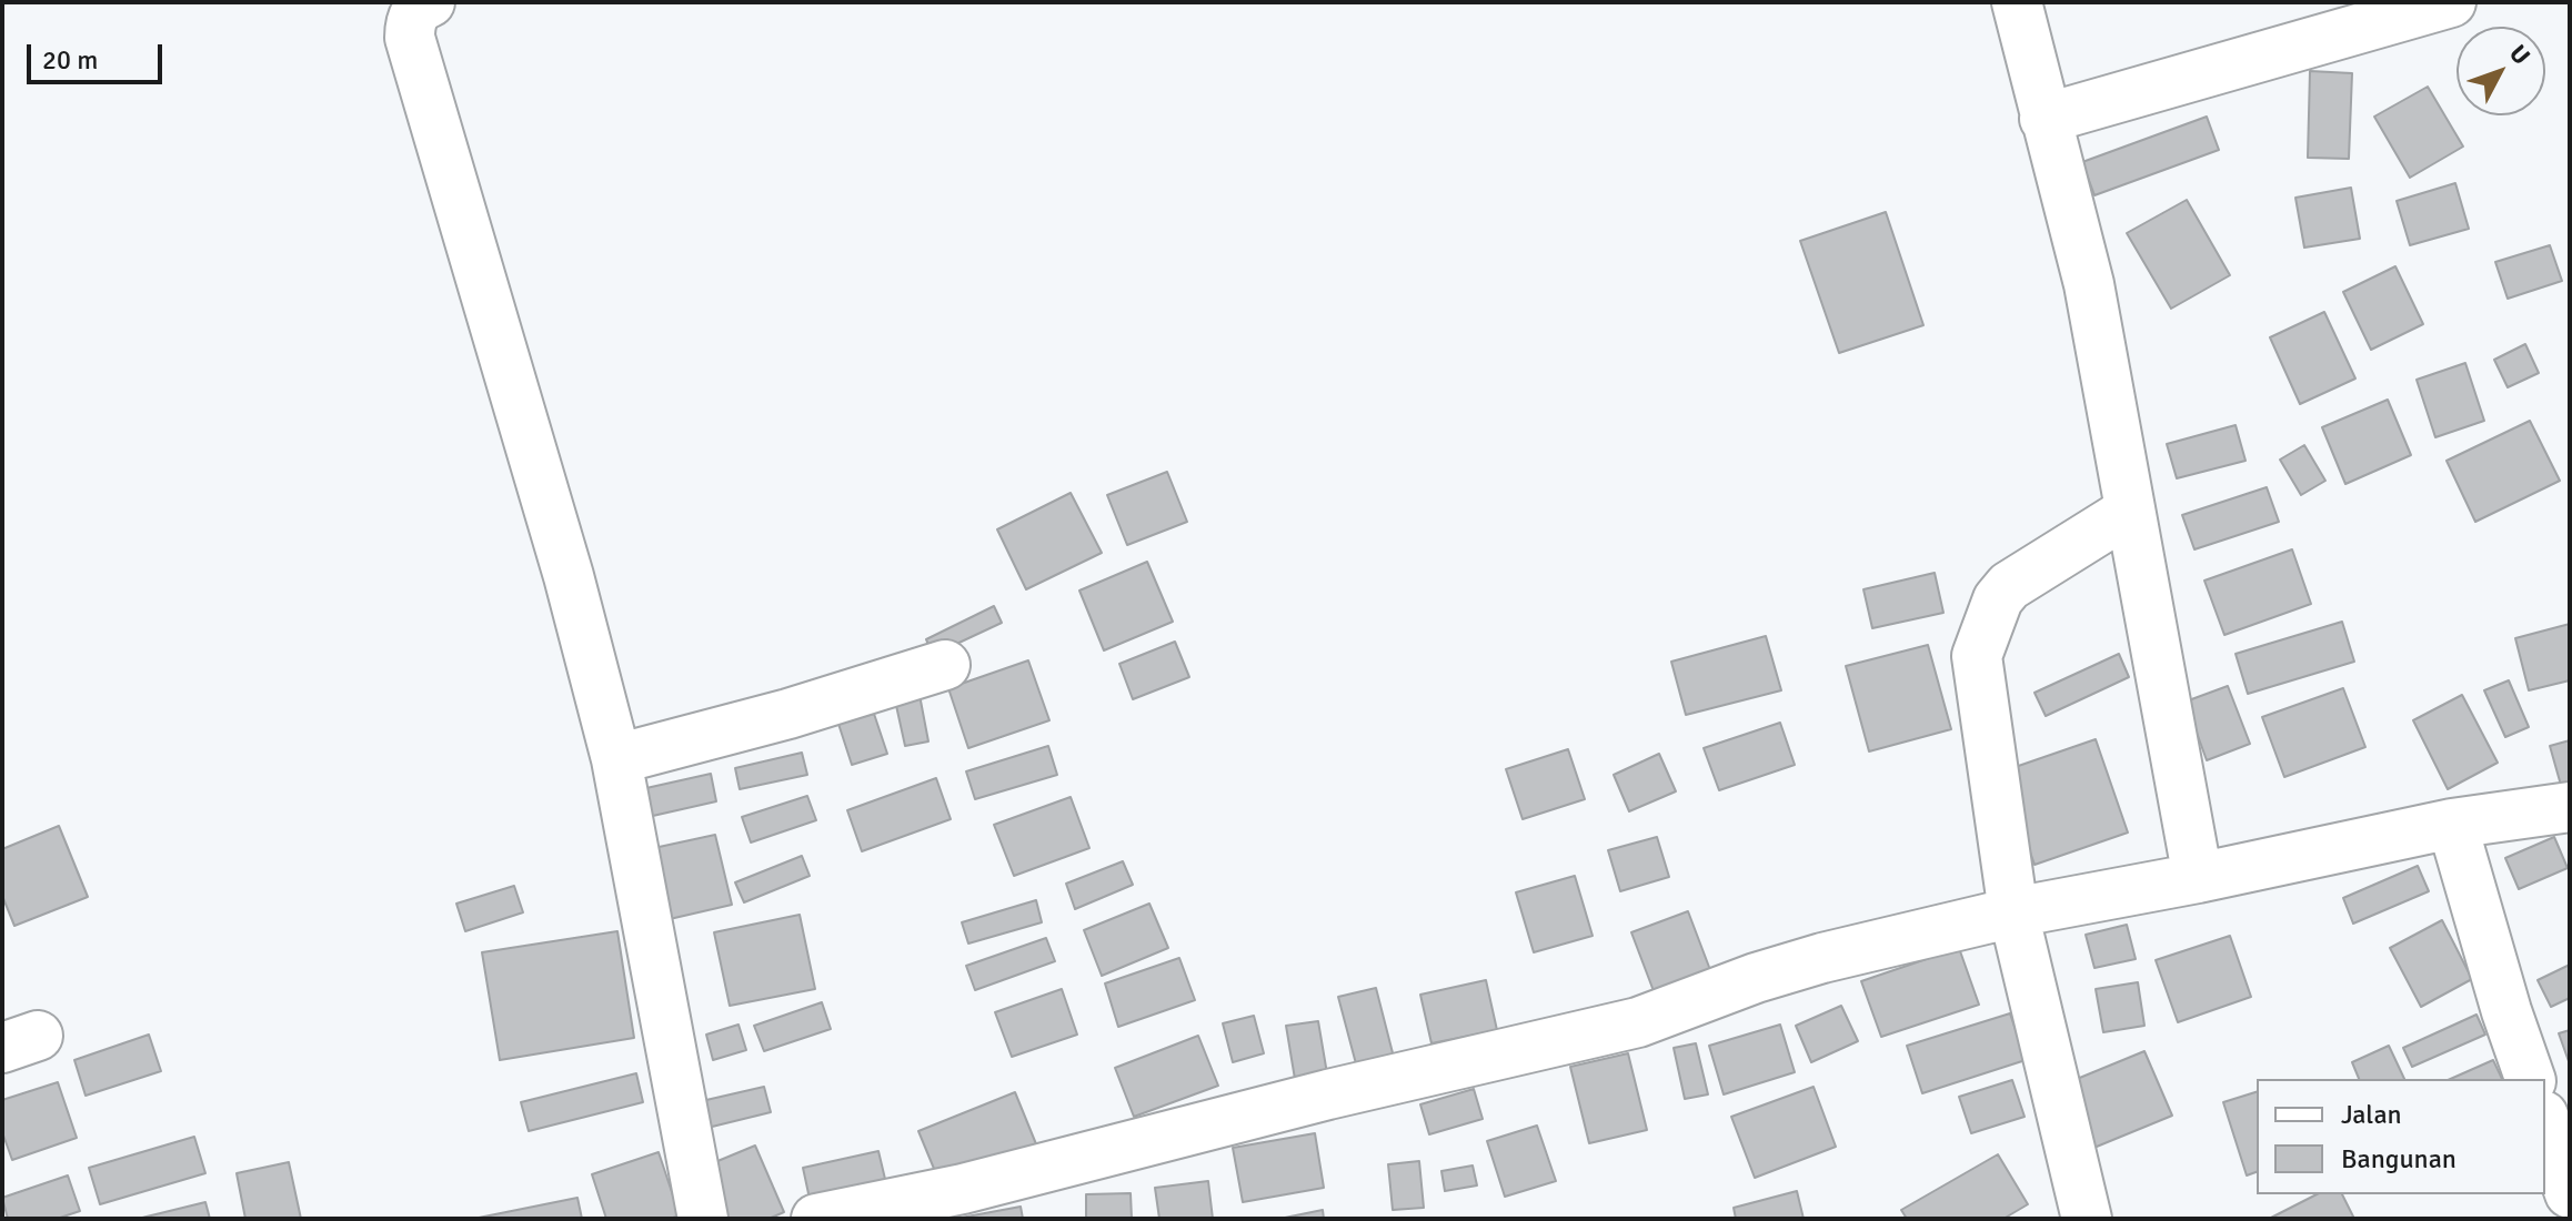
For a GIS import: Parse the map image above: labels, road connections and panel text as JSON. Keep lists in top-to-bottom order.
{
  "legend": ["Jalan", "Bangunan"],
  "scale_bar": "20 m",
  "north": "top right"
}
